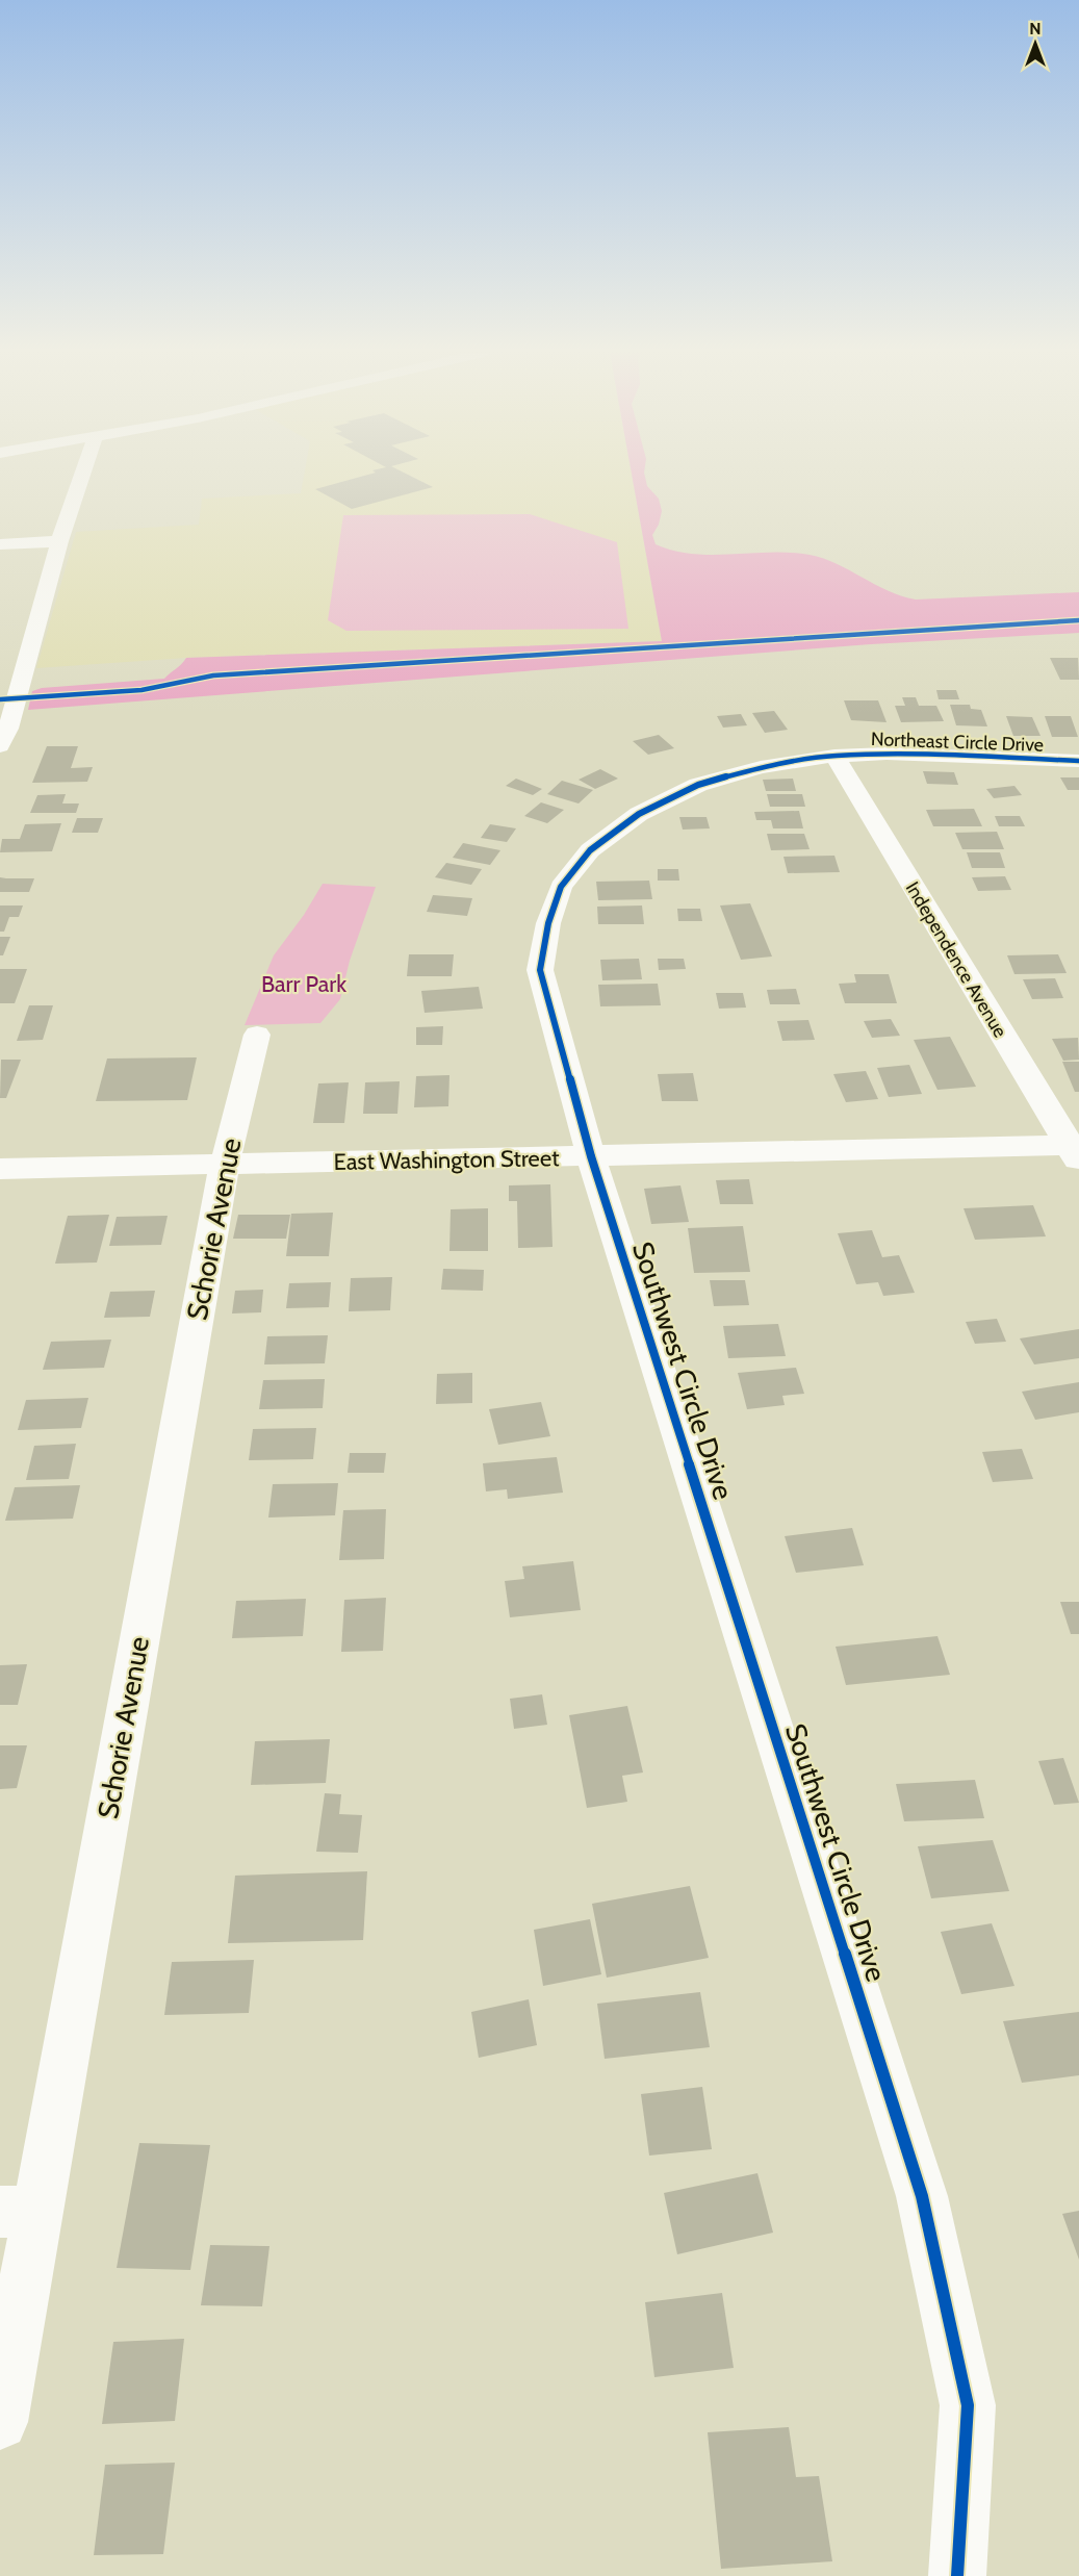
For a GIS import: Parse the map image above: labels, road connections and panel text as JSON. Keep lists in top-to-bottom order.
{
  "streets": {
    "street": [
      "Northeast Circle Drive",
      "Independence Avenue",
      "East Washington Street",
      "Schorie Avenue",
      "Southwest Circle Drive"
    ]
  },
  "crossings": [
    ["Northeast Circle Drive", "Independence Avenue"],
    ["Northeast Circle Drive", "East Washington Street"],
    ["Northeast Circle Drive", "Southwest Circle Drive"],
    ["Independence Avenue", "East Washington Street"],
    ["East Washington Street", "Schorie Avenue"],
    ["East Washington Street", "Southwest Circle Drive"]
  ],
  "parks": ["Barr Park"],
  "north": "top"
}
